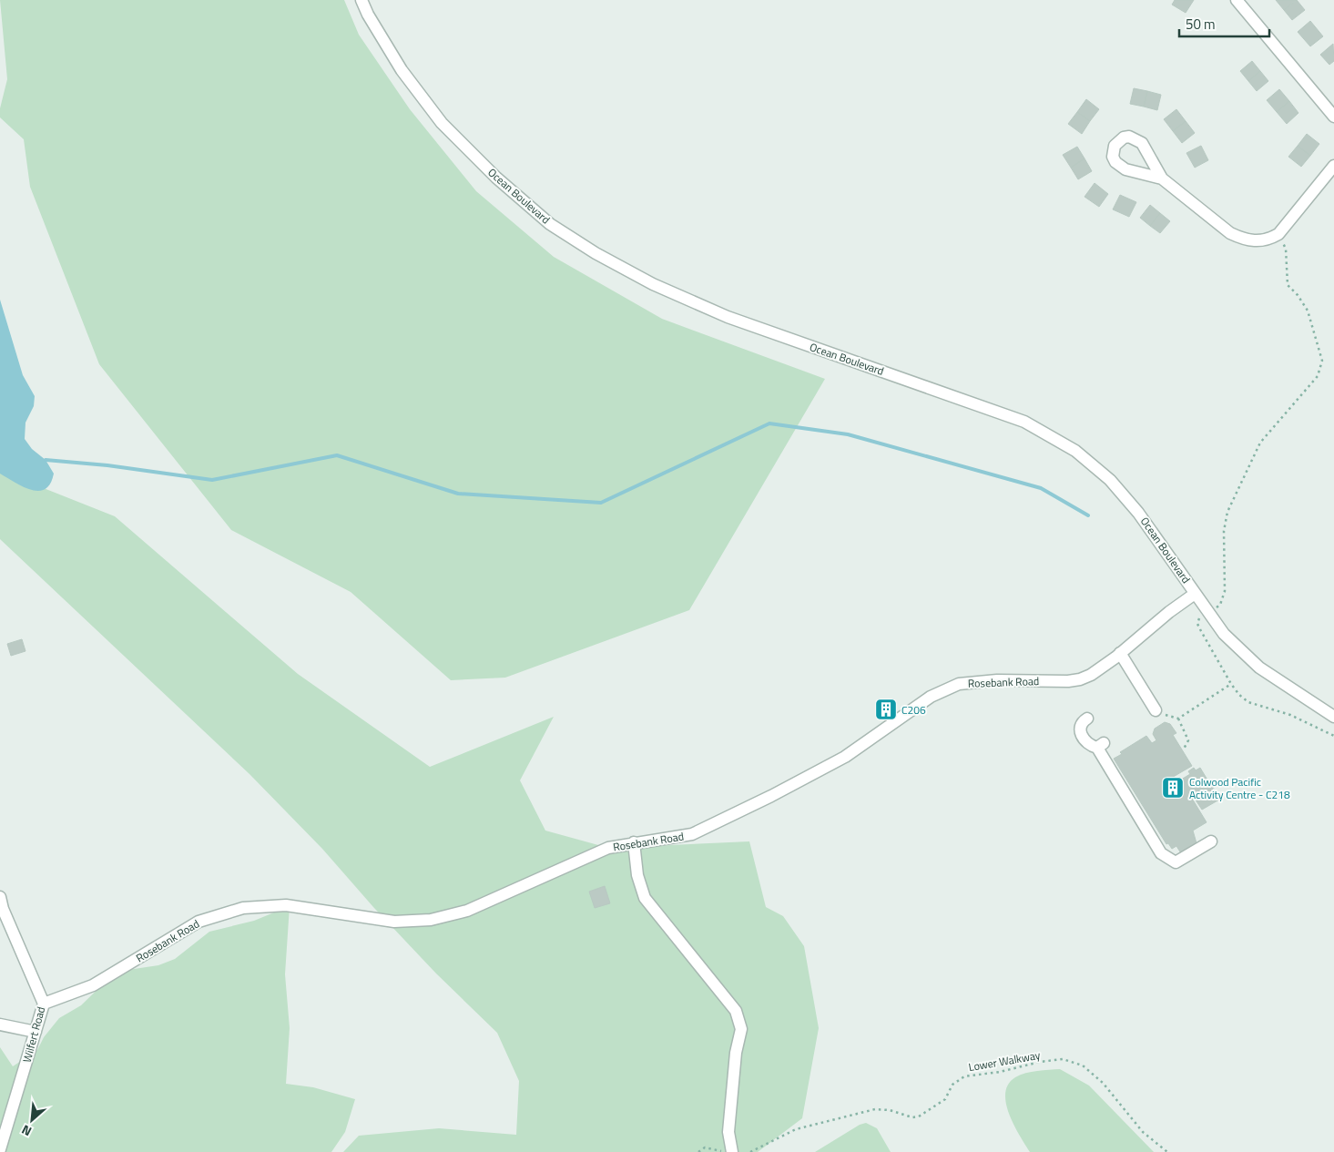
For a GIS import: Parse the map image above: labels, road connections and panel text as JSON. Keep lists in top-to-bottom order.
{
  "streets": {
    "street": ["Ocean Boulevard", "Rosebank Road", "Wilfert Road"],
    "path": ["Lower Walkway"]
  },
  "crossings": [
    ["Ocean Boulevard", "Rosebank Road"],
    ["Rosebank Road", "Wilfert Road"]
  ],
  "places": {
    "building": ["C206", "Colwood Pacific Activity Centre - C218"]
  },
  "scale_bar": "50 m",
  "north": "bottom left"
}
